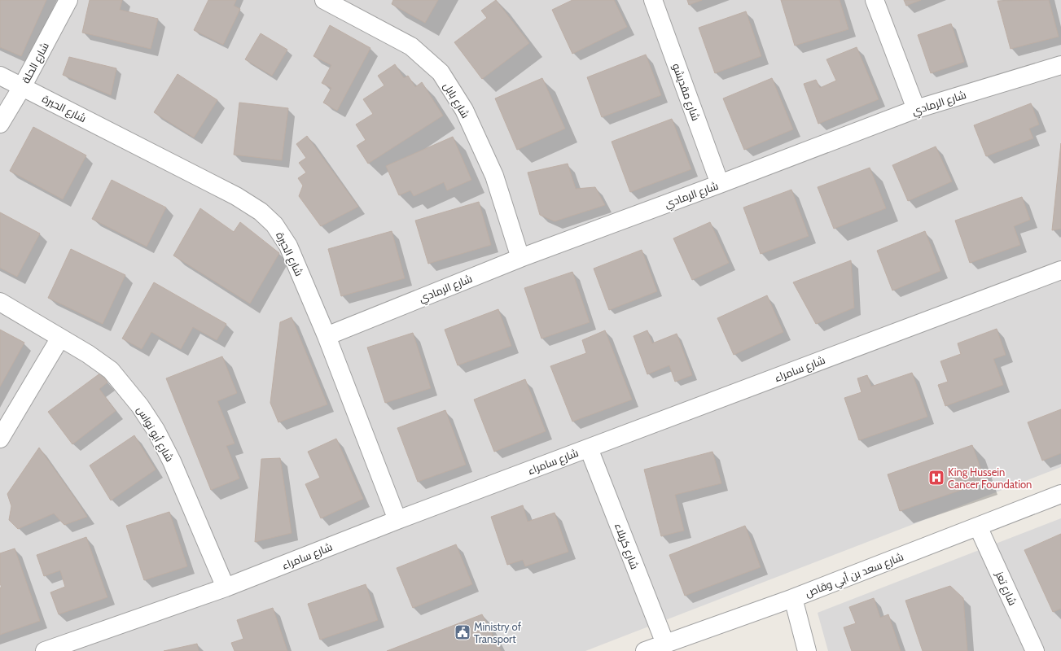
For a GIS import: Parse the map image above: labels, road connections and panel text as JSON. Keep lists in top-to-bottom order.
{
  "streets": {
    "street": [
      "شارع الحلة",
      "شارع مقديشو",
      "شارع بابل",
      "شارع الرمادي",
      "شارع الحيرة",
      "شارع سامراء",
      "شارع أبو نواس",
      "شارع كربلاء",
      "شارع سعد بن أبي وقاص",
      "شارع تعز"
    ]
  },
  "crossings": [
    ["شارع الحلة", "شارع الحيرة"],
    ["شارع مقديشو", "شارع الرمادي"],
    ["شارع بابل", "شارع الرمادي"],
    ["شارع الرمادي", "شارع الحيرة"],
    ["شارع الحيرة", "شارع سامراء"],
    ["شارع سامراء", "شارع أبو نواس"],
    ["شارع سامراء", "شارع كربلاء"],
    ["شارع كربلاء", "شارع سعد بن أبي وقاص"],
    ["شارع سعد بن أبي وقاص", "شارع تعز"]
  ],
  "places": {
    "hospital": ["King Hussein Cancer Foundation"],
    "public building": ["Ministry of Transport"]
  }
}
